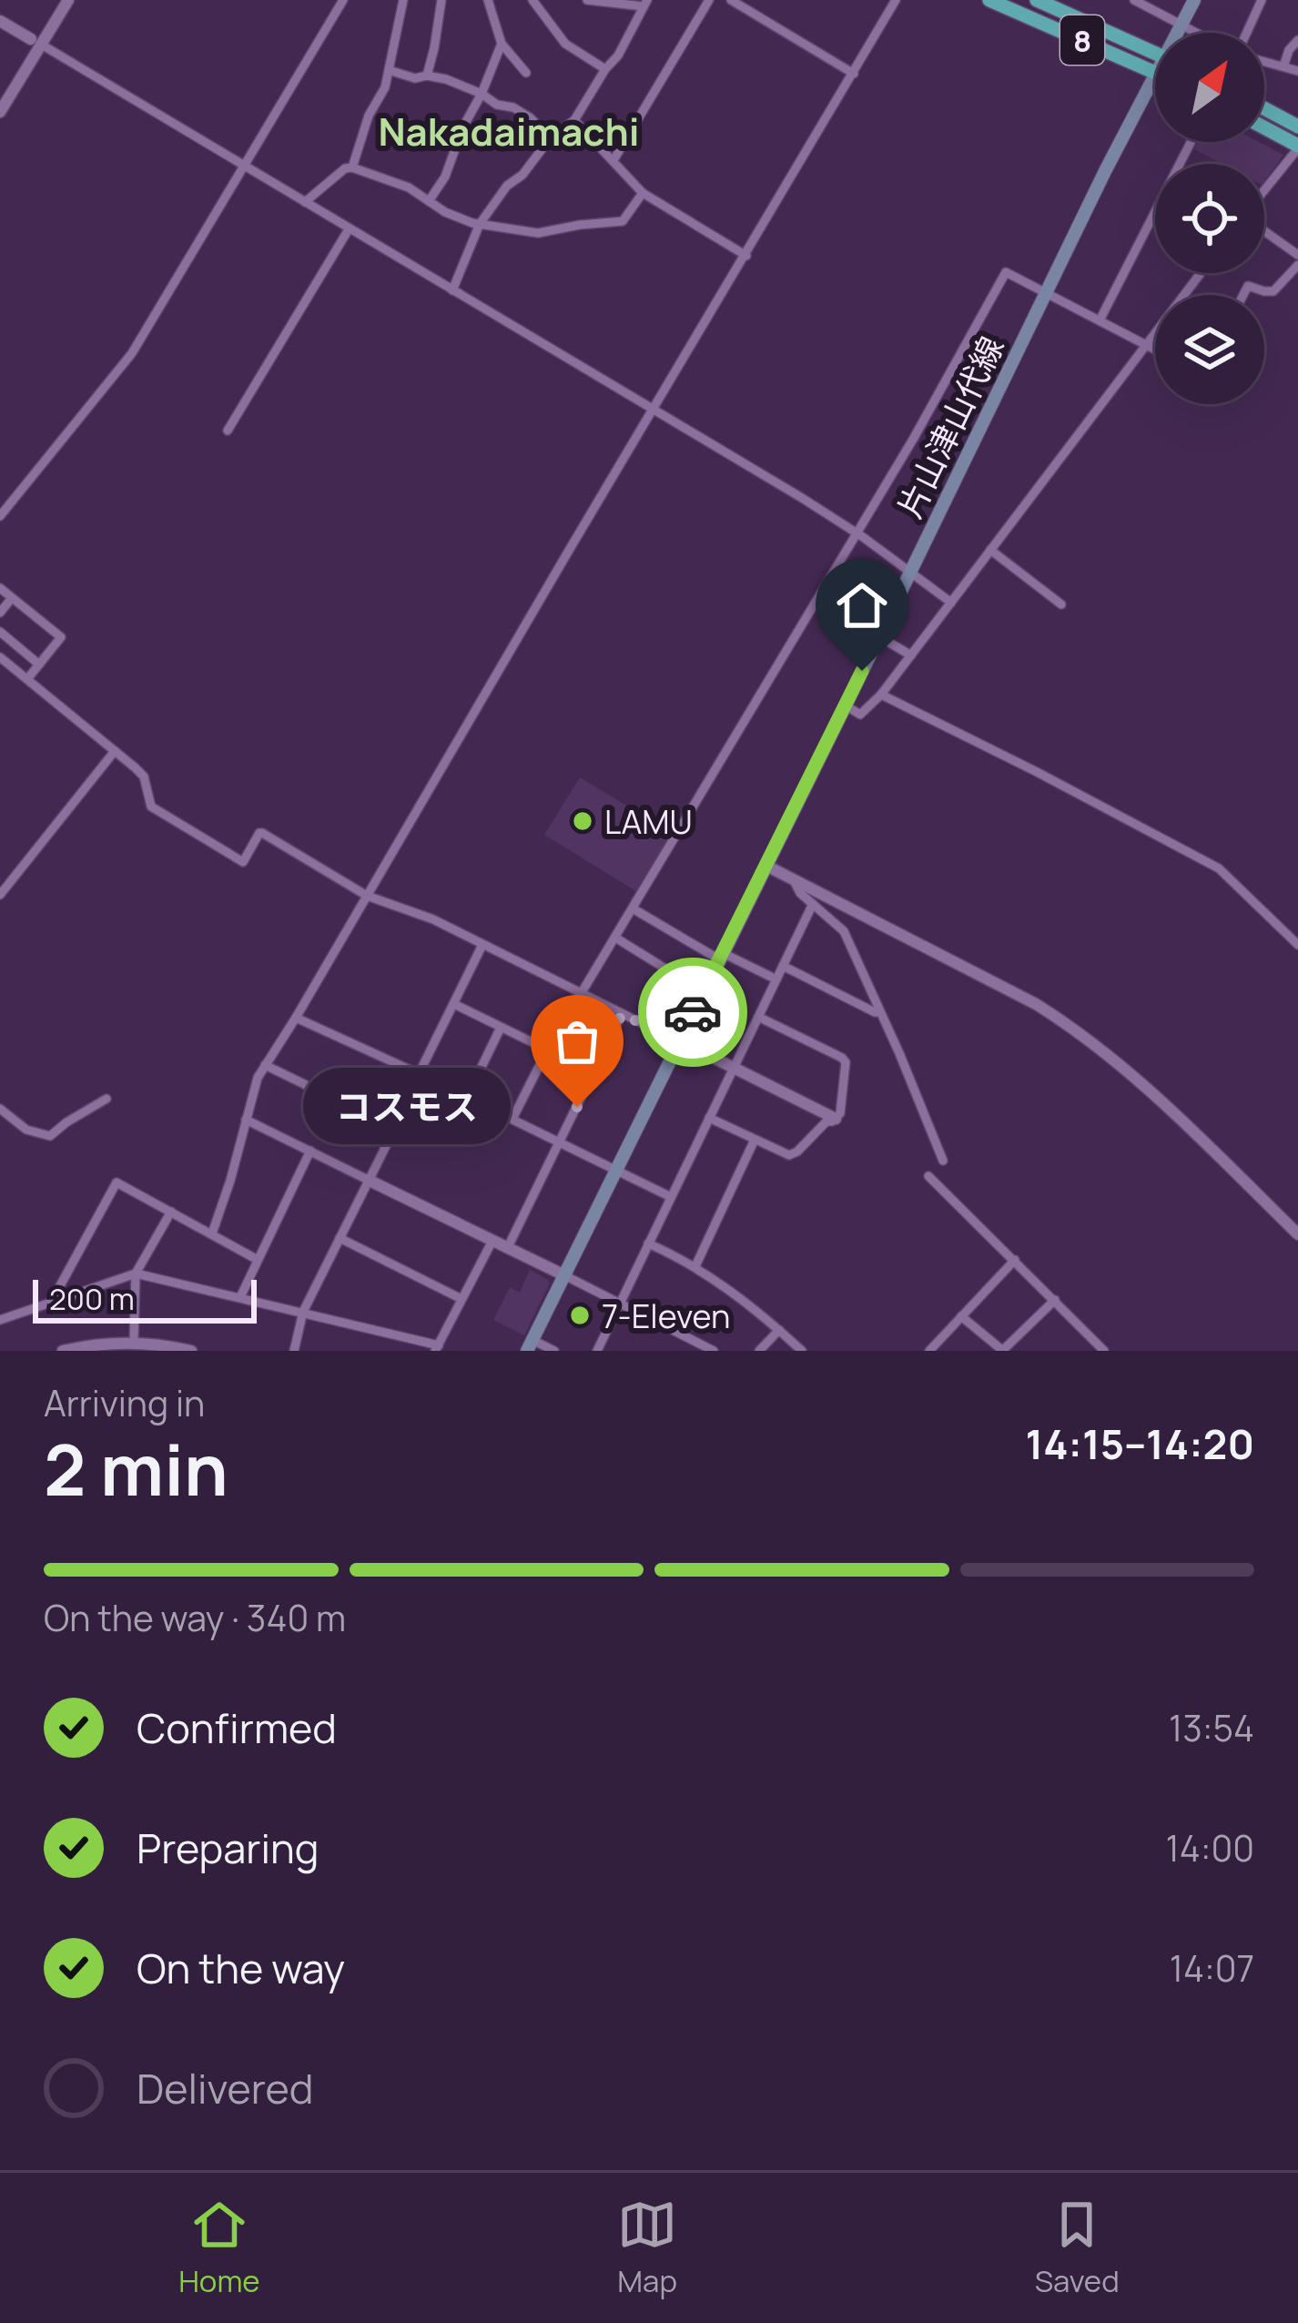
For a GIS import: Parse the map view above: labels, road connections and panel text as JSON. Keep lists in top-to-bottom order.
{
  "streets": {
    "highway": ["8"],
    "main road": ["片山津山代線"]
  },
  "districts": ["Nakadaimachi"],
  "places": ["LAMU", "コスモス", "7-Eleven"],
  "scale_bar": "200 m",
  "north": "top right",
  "page": {
    "bubble": "コスモス",
    "scale": "200 m",
    "heading": ["2 min", "Arriving in", "14:15–14:20"],
    "bar": "On the way · 340 m",
    "list": [
      ["Confirmed", "13:54"],
      ["Preparing", "14:00"],
      ["On the way", "14:07"],
      "Delivered"
    ],
    "tabs": ["Home", "Map", "Saved"]
  }
}
